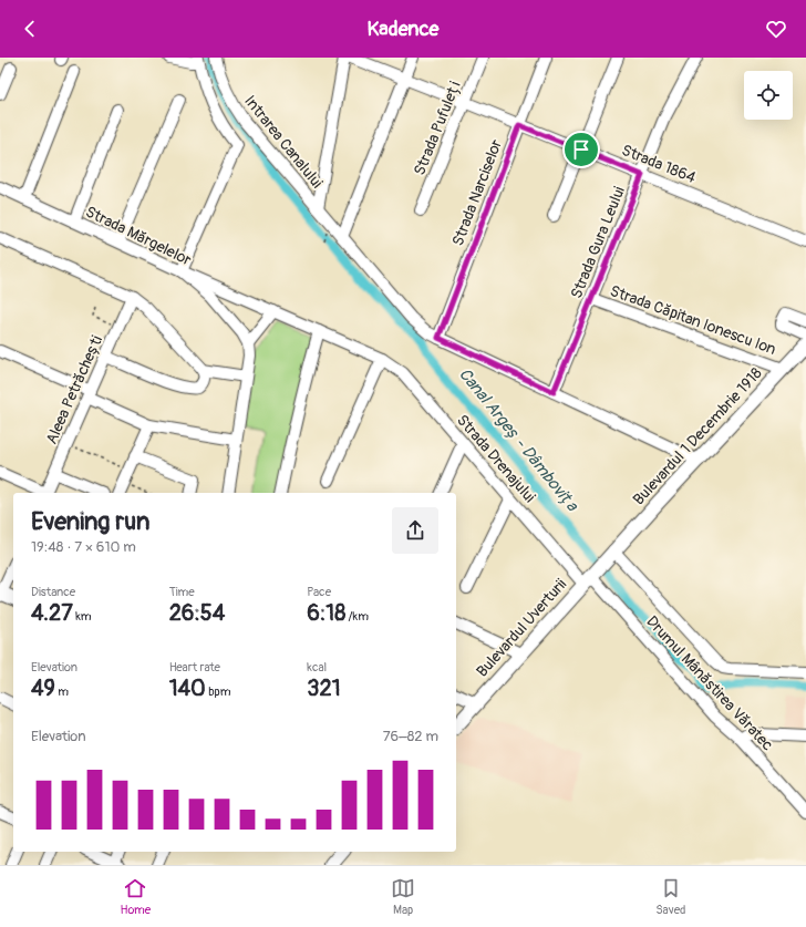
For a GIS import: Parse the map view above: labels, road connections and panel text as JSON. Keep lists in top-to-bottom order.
{
  "streets": {
    "main road": ["Bulevardul 1 Decembrie 1918", "Bulevardul Uverturii"],
    "street": [
      "Strada Pufuleți",
      "Intrarea Canalului",
      "Strada 1864",
      "Strada Narciselor",
      "Strada Mărgelelor",
      "Strada Gura Leului",
      "Strada Căpitan Ionescu Ion",
      "Aleea Petrăchești",
      "Strada Drenajului",
      "Drumul Mânăstirea Văratec"
    ]
  },
  "crossings": [
    ["Strada Pufuleți", "Strada 1864"],
    ["Intrarea Canalului", "Strada Narciselor"],
    ["Intrarea Canalului", "Strada Gura Leului"],
    ["Intrarea Canalului", "Bulevardul 1 Decembrie 1918"],
    ["Strada 1864", "Strada Narciselor"],
    ["Strada 1864", "Strada Gura Leului"],
    ["Strada Mărgelelor", "Strada Drenajului"],
    ["Strada Gura Leului", "Strada Căpitan Ionescu Ion"],
    ["Strada Căpitan Ionescu Ion", "Bulevardul 1 Decembrie 1918"],
    ["Bulevardul 1 Decembrie 1918", "Bulevardul Uverturii"],
    ["Strada Drenajului", "Bulevardul Uverturii"],
    ["Strada Drenajului", "Drumul Mânăstirea Văratec"],
    ["Bulevardul Uverturii", "Drumul Mânăstirea Văratec"]
  ],
  "water": ["Canal Argeș - Dâmbovița"],
  "page": {
    "header": "Kadence",
    "heading": ["Evening run", "19:48 · 7 × 610 m"],
    "stats": [
      ["Distance", "4.27 km"],
      ["Time", "26:54"],
      ["Pace", "6:18 /km"],
      ["Elevation", "49 m"],
      ["Heart rate", "140 bpm"],
      ["kcal", "321"]
    ],
    "chart": ["Elevation", "76–82 m"],
    "tabs": ["Home", "Map", "Saved"]
  }
}
